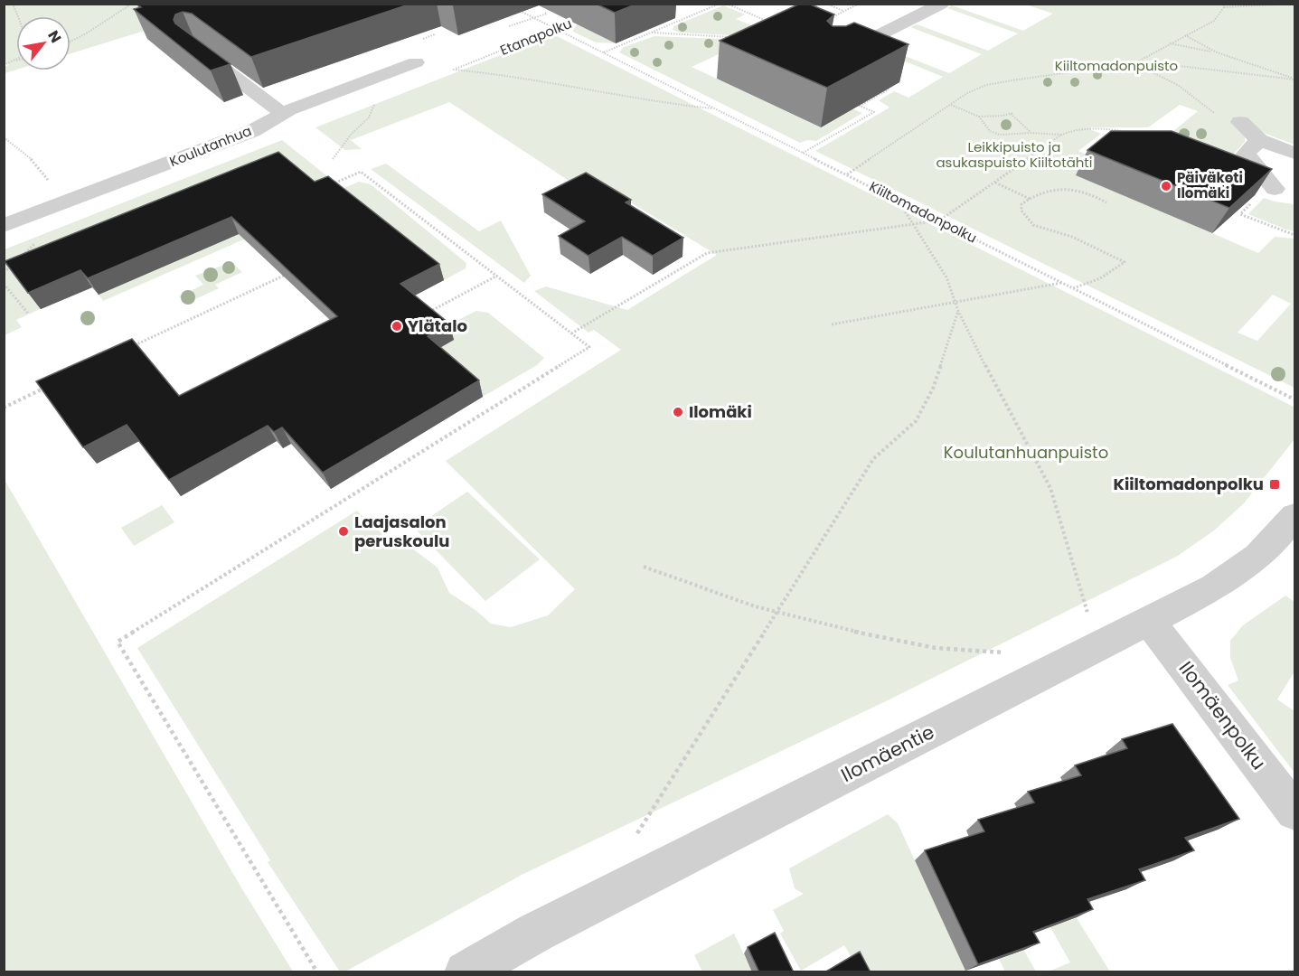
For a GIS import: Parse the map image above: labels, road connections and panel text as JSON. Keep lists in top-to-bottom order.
{
  "streets": {
    "street": ["Koulutanhua", "Ilomäenpolku", "Ilomäentie"],
    "path": ["Etanapolku", "Kiiltomadonpolku"]
  },
  "crossings": [
    ["Etanapolku", "Kiiltomadonpolku"],
    ["Ilomäenpolku", "Ilomäentie"]
  ],
  "parks": ["Kiiltomadonpuisto", "Leikkipuisto ja asukaspuisto Kiiltotähti", "Koulutanhuanpuisto"],
  "places": {
    "other": [
      "Päiväkoti Ilomäki",
      "Ylätalo",
      "Ilomäki",
      "Laajasalon peruskoulu"
    ],
    "transit": ["Kiiltomadonpolku"]
  },
  "north": "top right"
}
